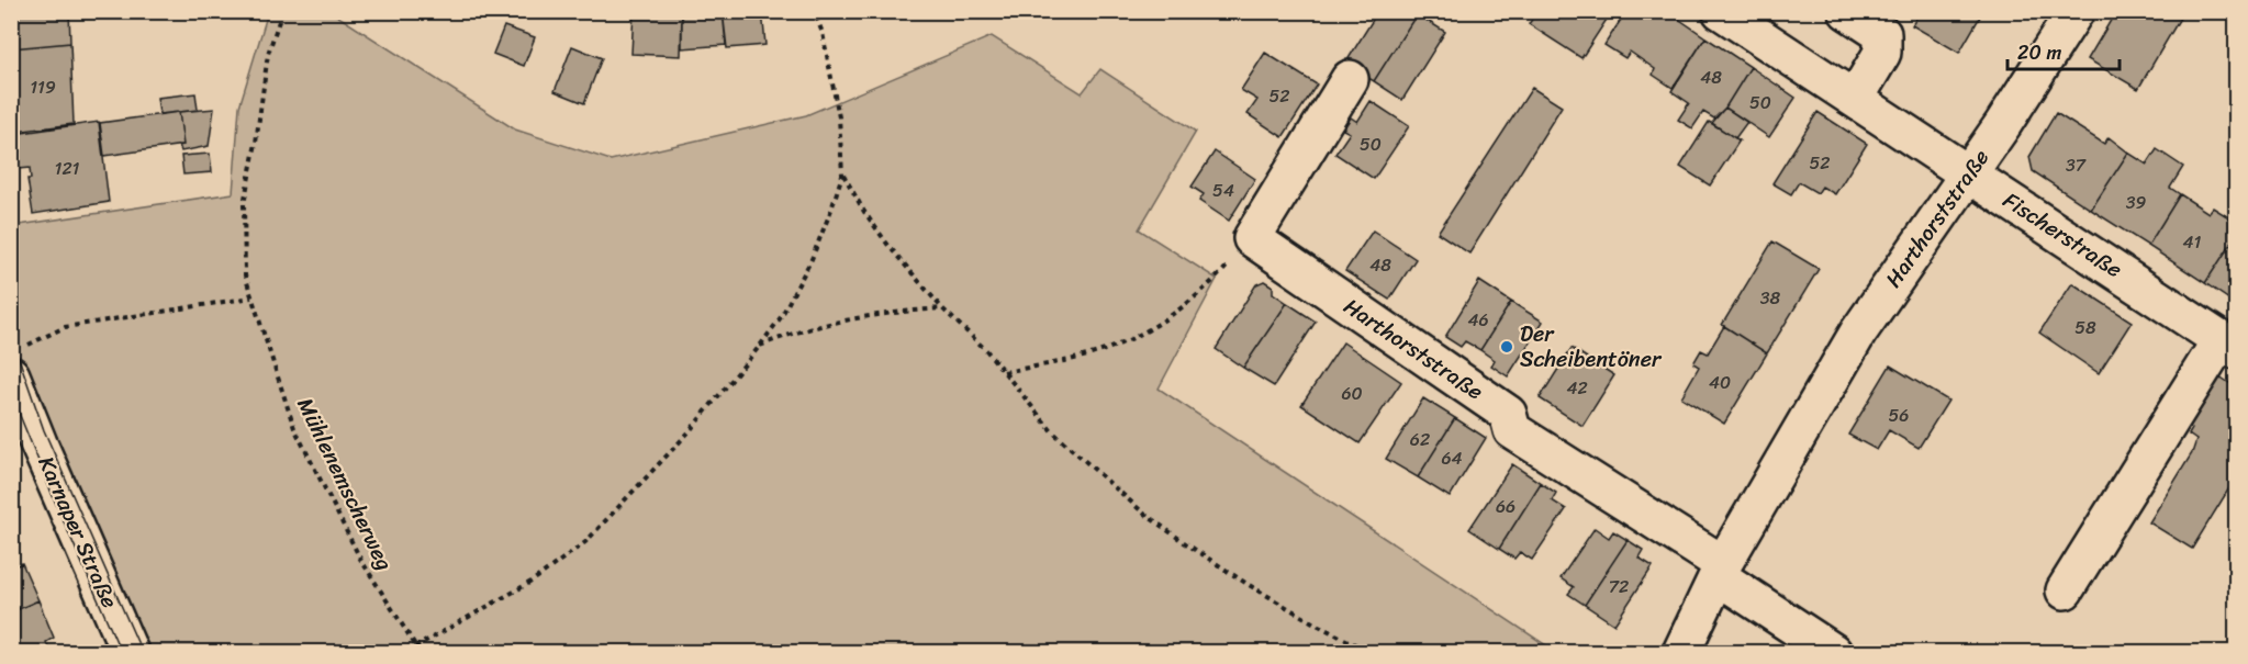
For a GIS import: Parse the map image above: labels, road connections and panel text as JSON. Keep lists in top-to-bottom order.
{
  "streets": {
    "street": ["Harthorststraße", "Fischerstraße", "Karnaper Straße"],
    "path": ["Mühlenemscherweg"]
  },
  "crossings": [
    ["Harthorststraße", "Fischerstraße"]
  ],
  "places": ["Der Scheibentöner"],
  "house_numbers": [
    "48",
    "119",
    "52",
    "50",
    "50",
    "52",
    "37",
    "121",
    "54",
    "39",
    "41",
    "48",
    "38",
    "46",
    "58",
    "40",
    "42",
    "60",
    "56",
    "62",
    "64",
    "66",
    "72"
  ],
  "scale_bar": "20 m"
}
